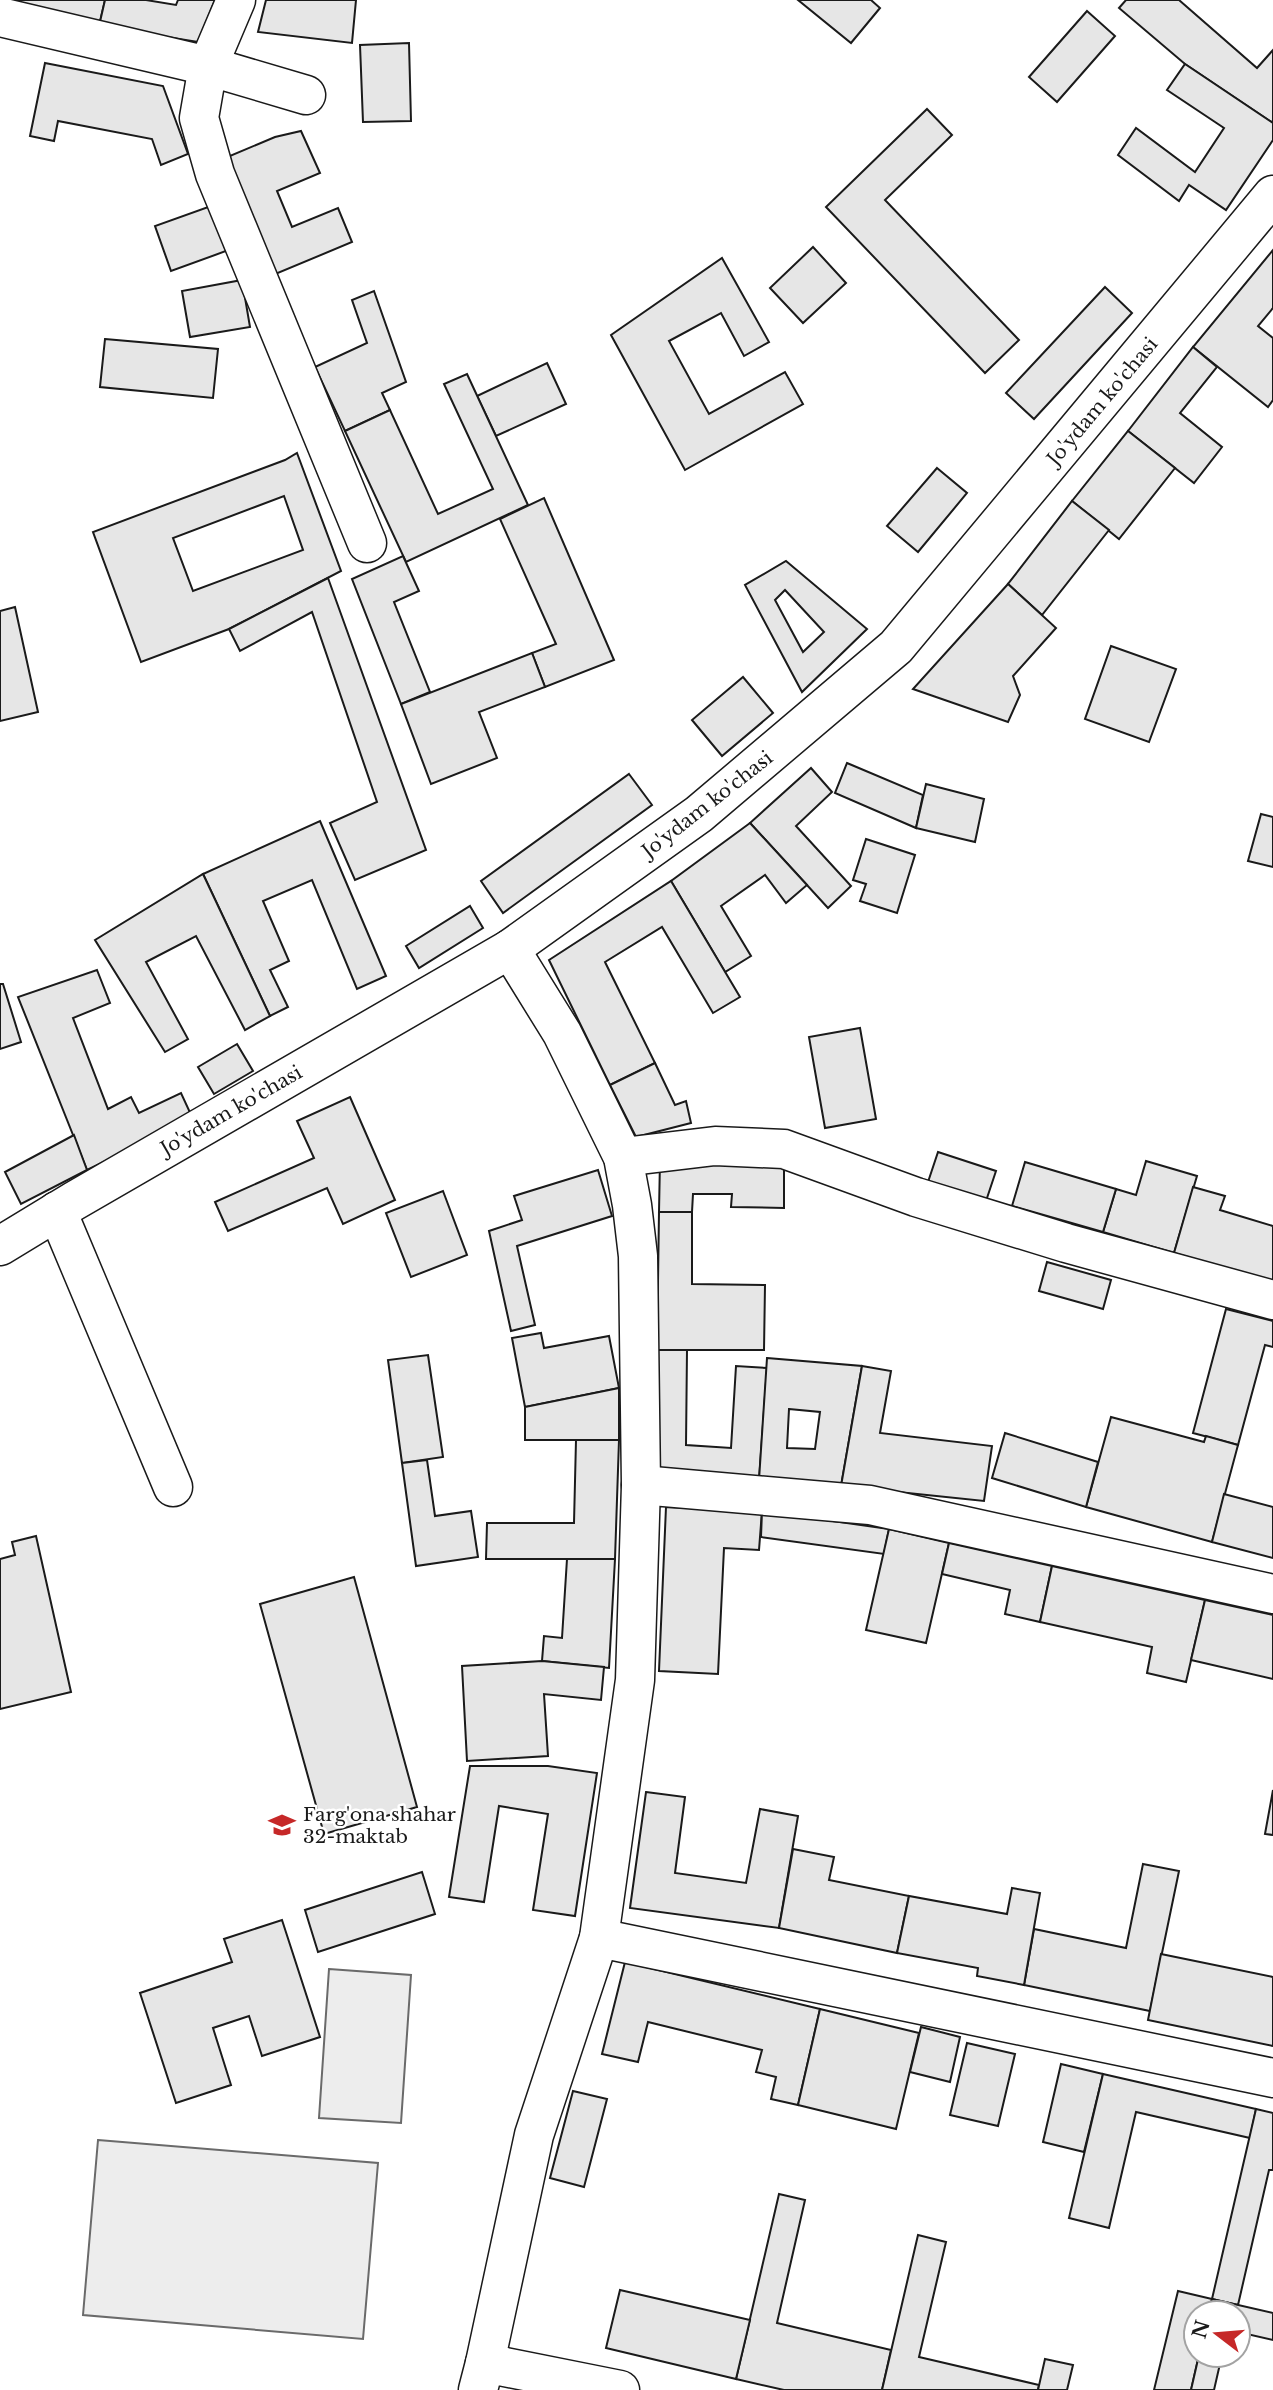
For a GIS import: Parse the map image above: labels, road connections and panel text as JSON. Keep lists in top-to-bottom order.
{
  "streets": {
    "street": ["Jo'ydam ko'chasi"]
  },
  "places": {
    "school or university": ["Farg'ona shahar 32-maktab"]
  },
  "north": "left"
}
